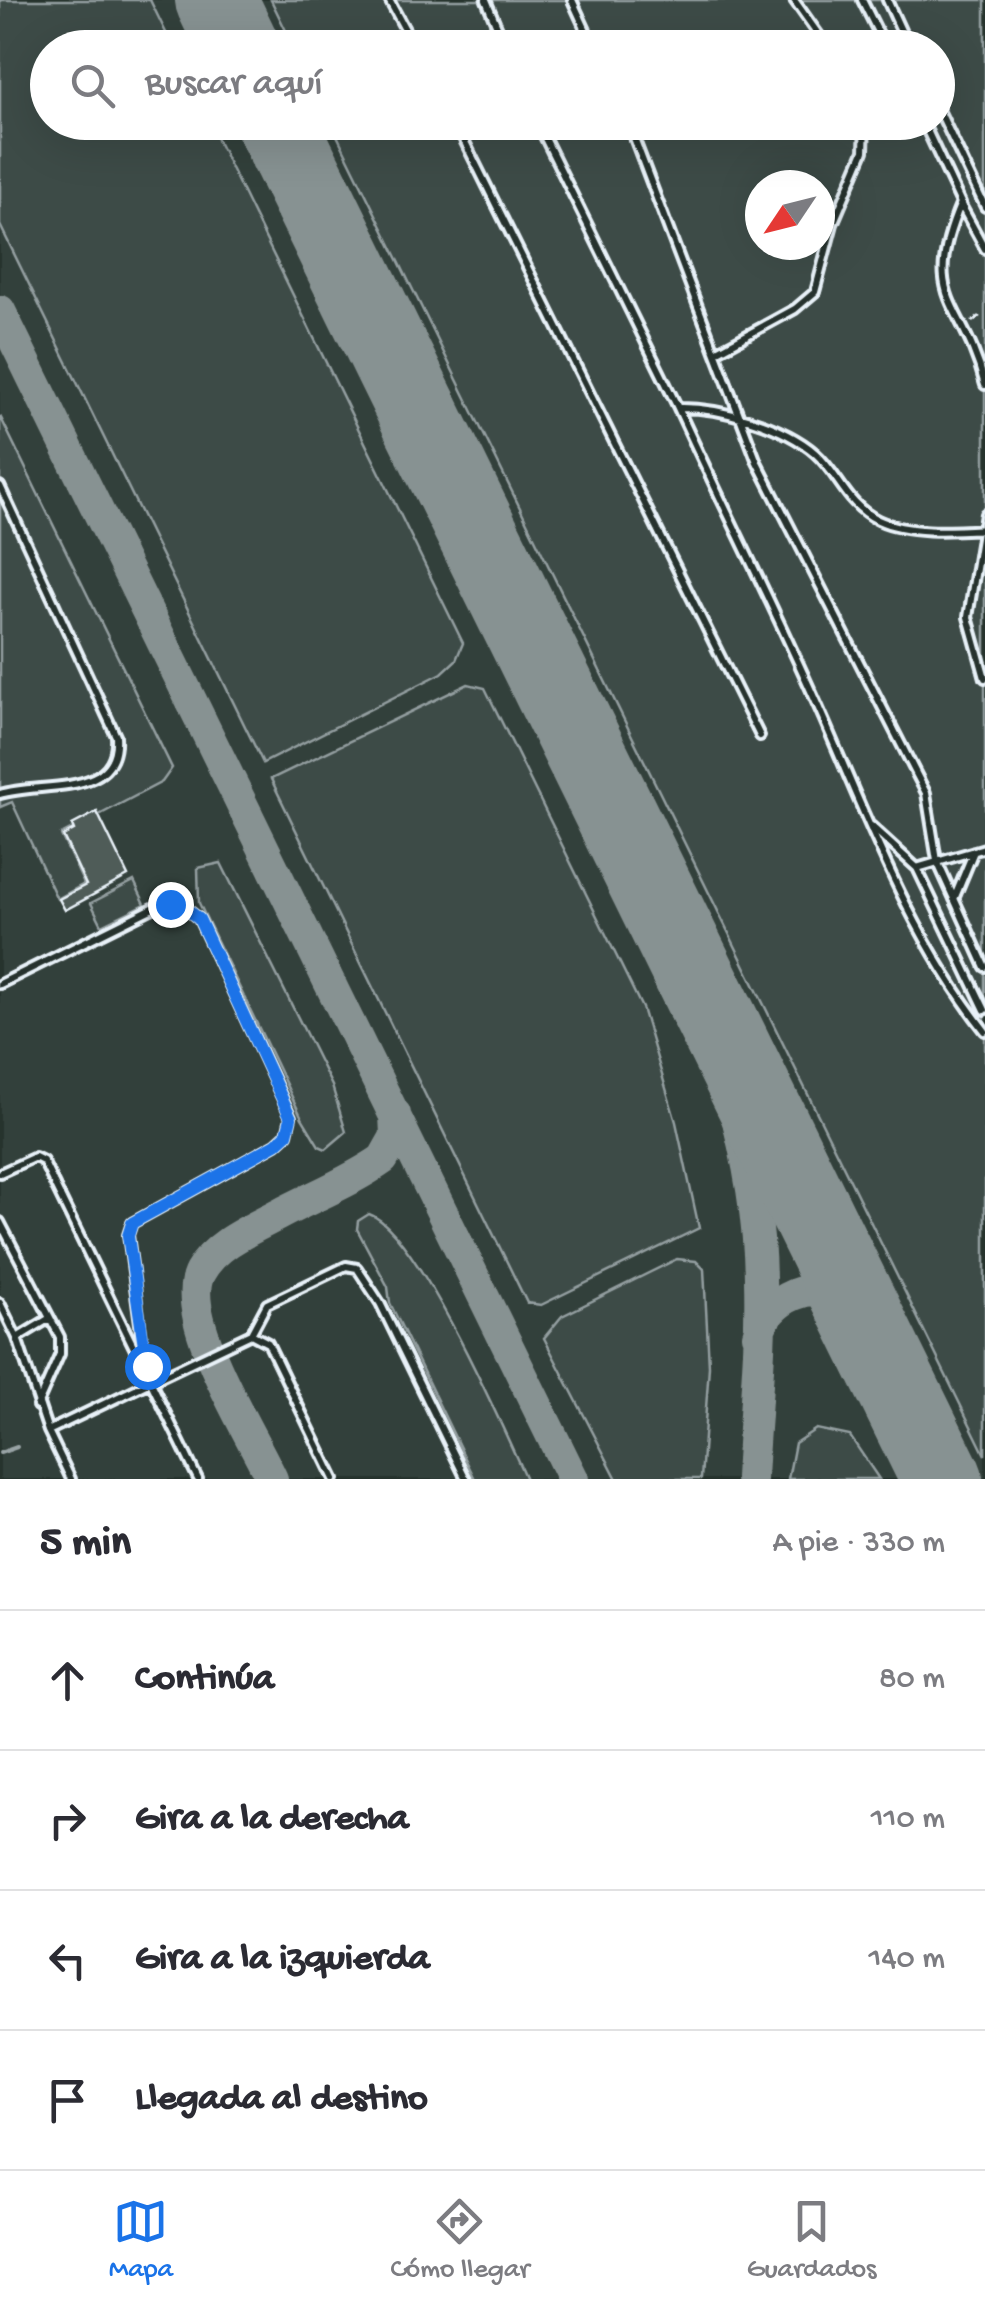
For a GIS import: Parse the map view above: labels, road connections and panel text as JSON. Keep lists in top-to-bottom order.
{
  "north": "bottom left",
  "page": {
    "search": "Buscar aquí",
    "heading": ["5 min", "A pie · 330 m"],
    "list": [
      ["Continúa", "80 m"],
      ["Gira a la derecha", "110 m"],
      ["Gira a la izquierda", "140 m"],
      "Llegada al destino"
    ],
    "nav": ["Mapa", "Cómo llegar", "Guardados"]
  }
}
